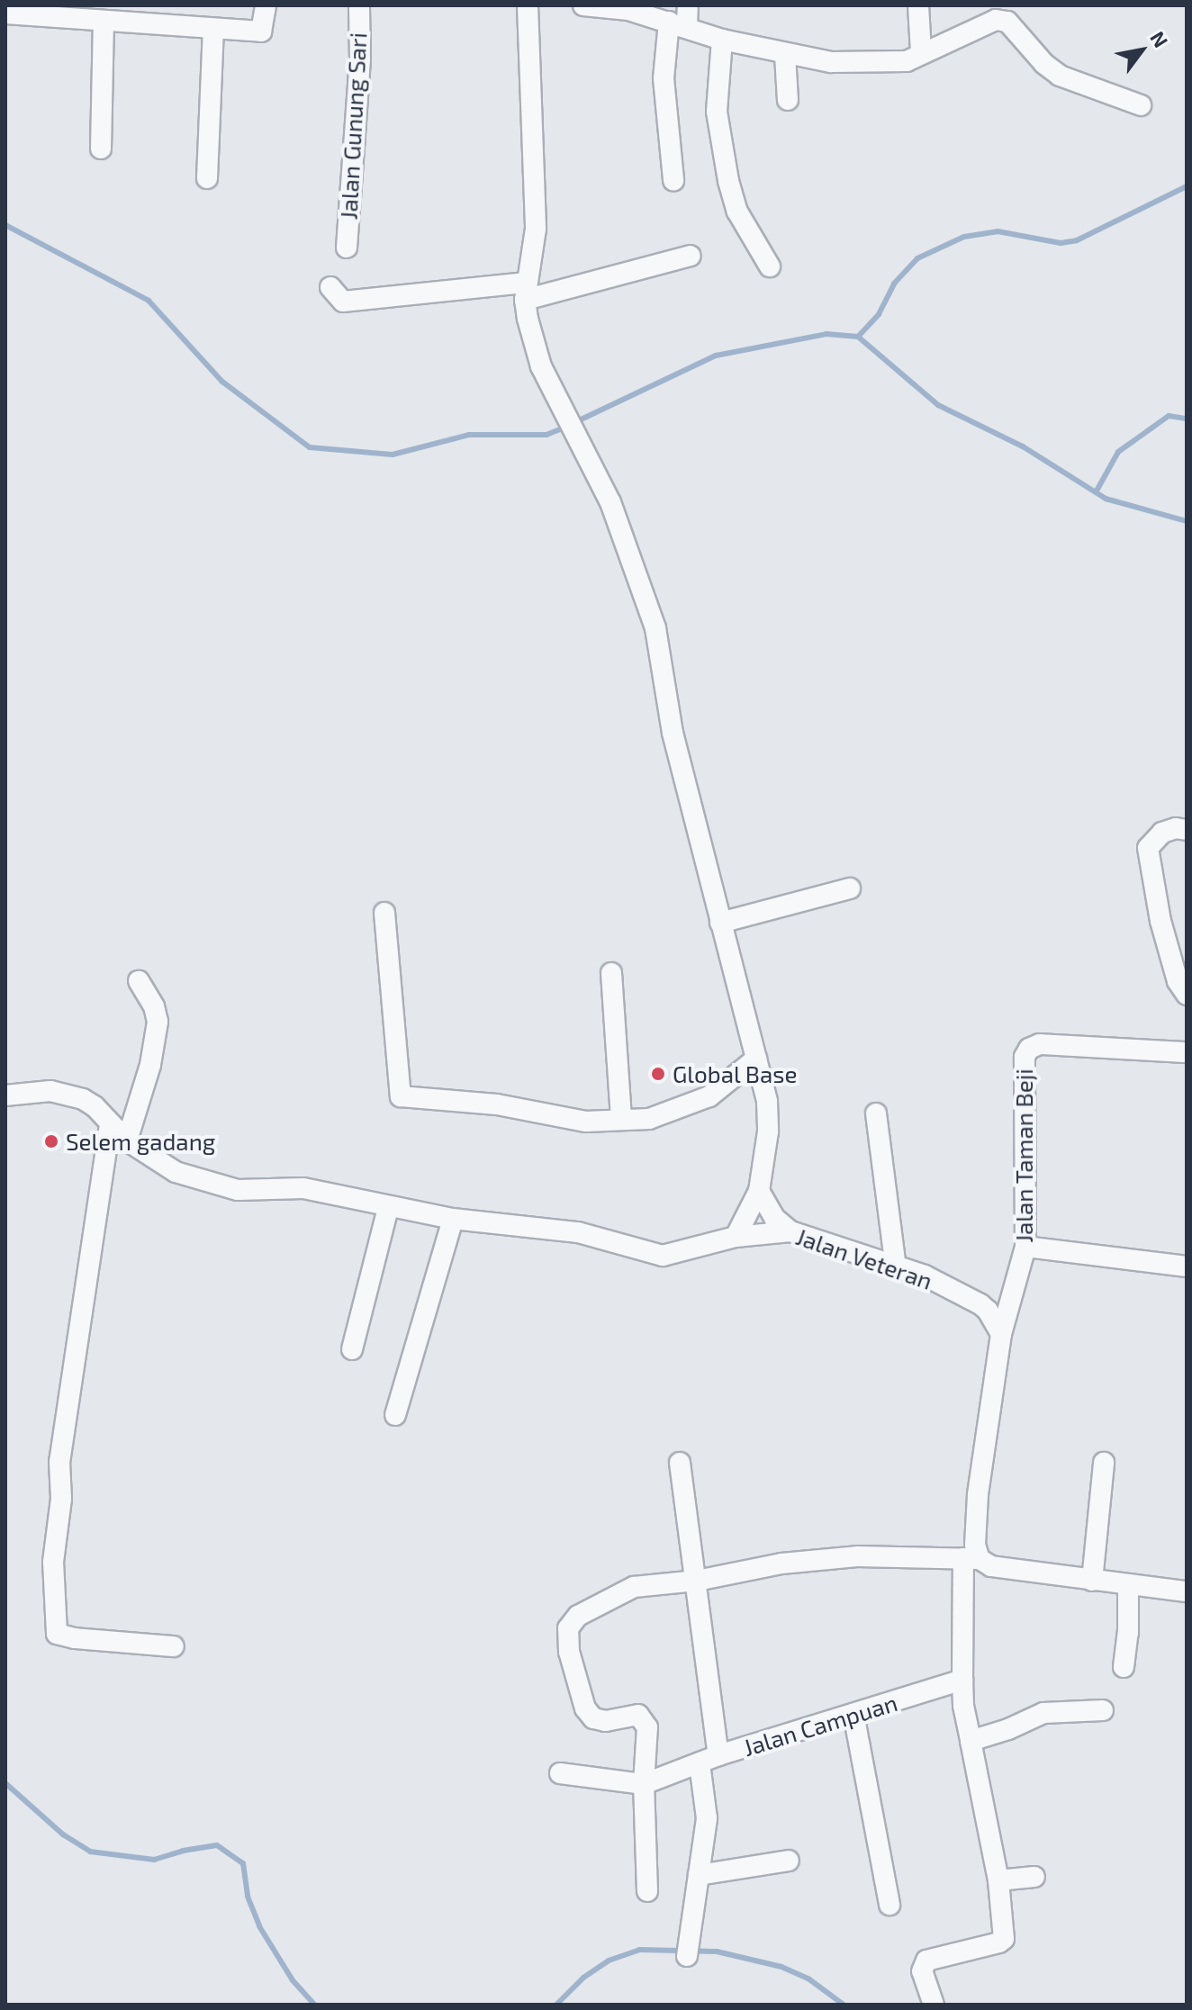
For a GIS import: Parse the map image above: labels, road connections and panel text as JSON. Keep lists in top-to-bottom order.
{
  "streets": {
    "street": [
      "Jalan Gunung Sari",
      "Jalan Taman Beji",
      "Jalan Veteran",
      "Jalan Campuan"
    ]
  },
  "crossings": [
    ["Jalan Taman Beji", "Jalan Veteran"]
  ],
  "places": ["Global Base", "Selem gadang"],
  "north": "top right"
}
